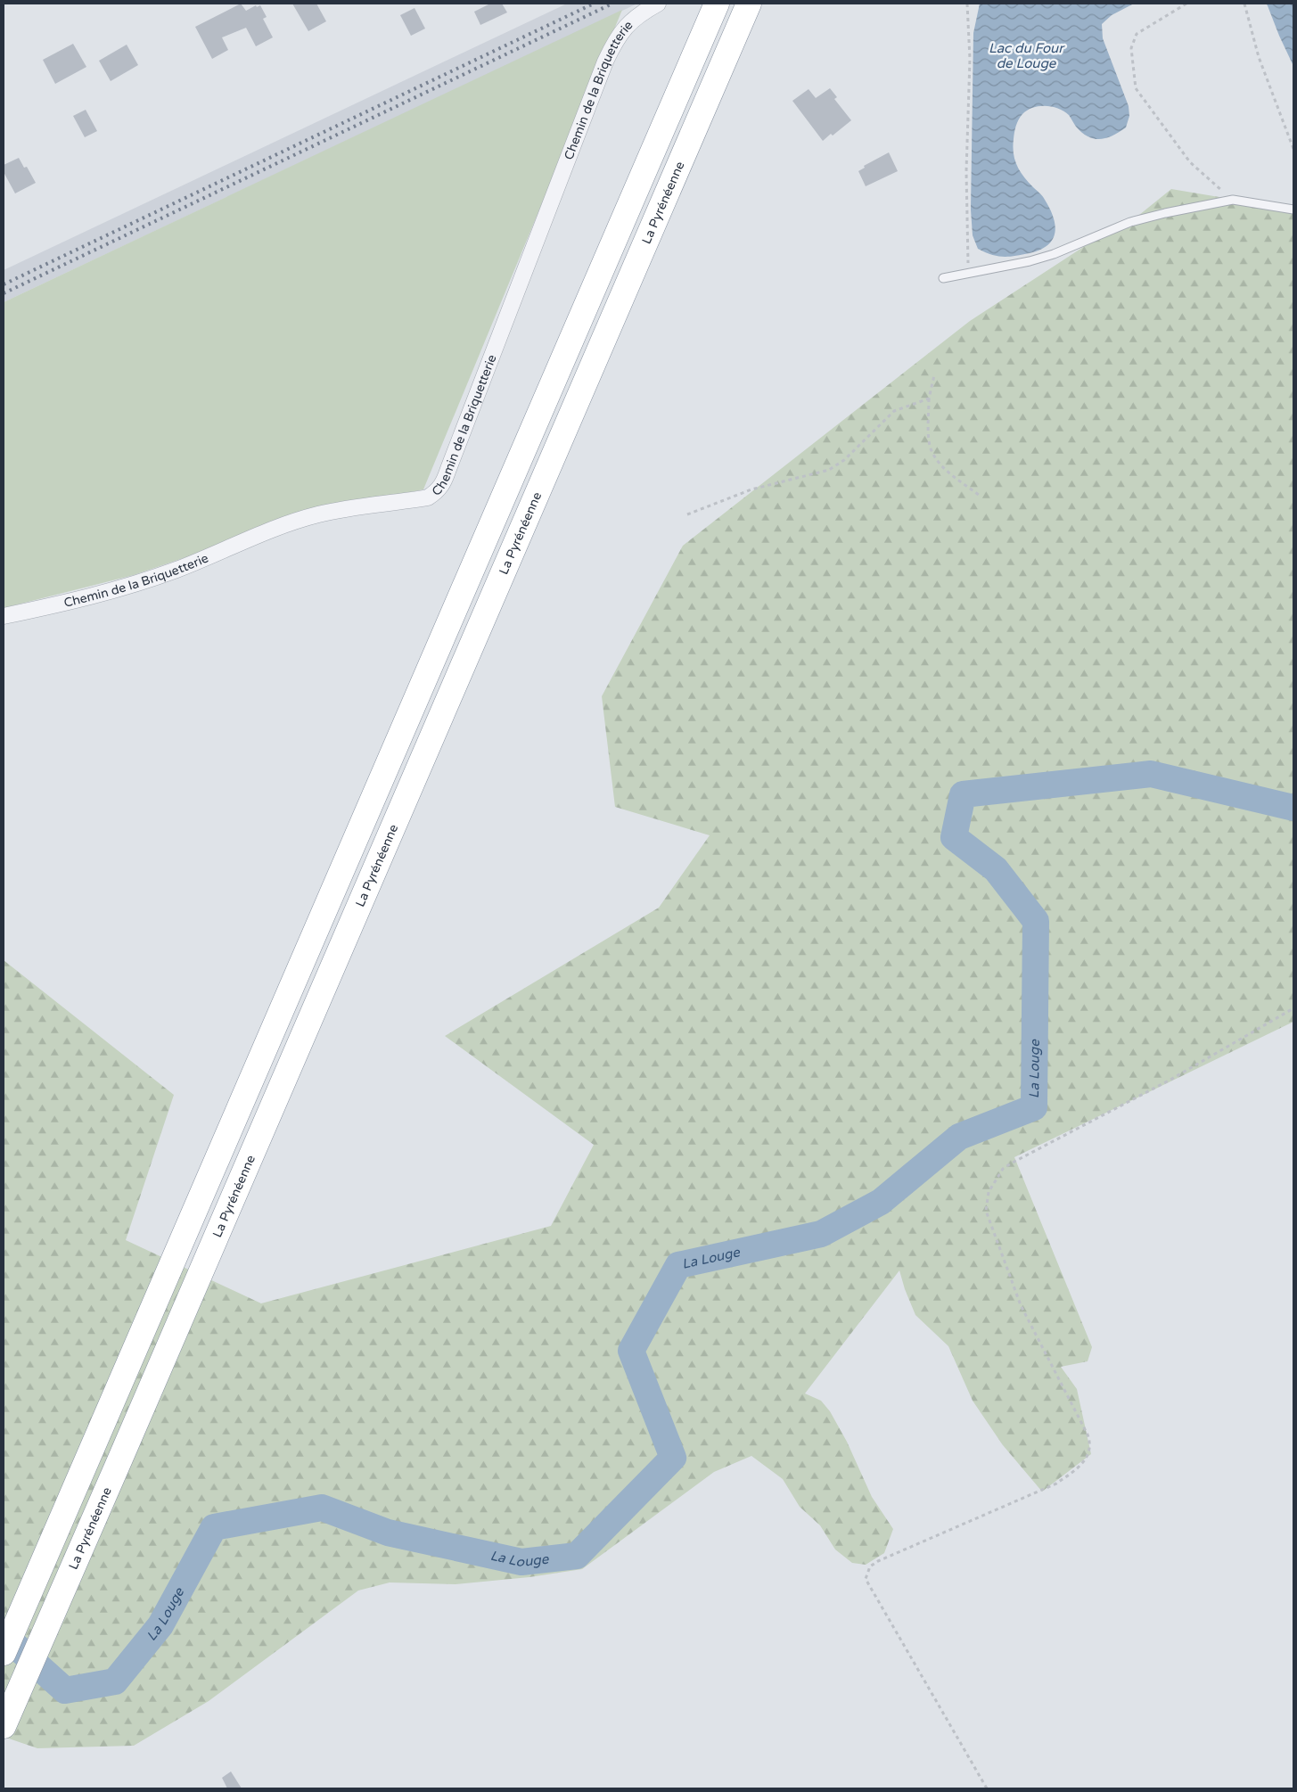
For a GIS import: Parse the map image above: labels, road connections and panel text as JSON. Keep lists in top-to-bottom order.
{
  "streets": {
    "highway": ["La Pyrénéenne"],
    "street": ["Chemin de la Briquetterie"]
  },
  "water": ["Lac du Four de Louge", "La Louge"]
}
